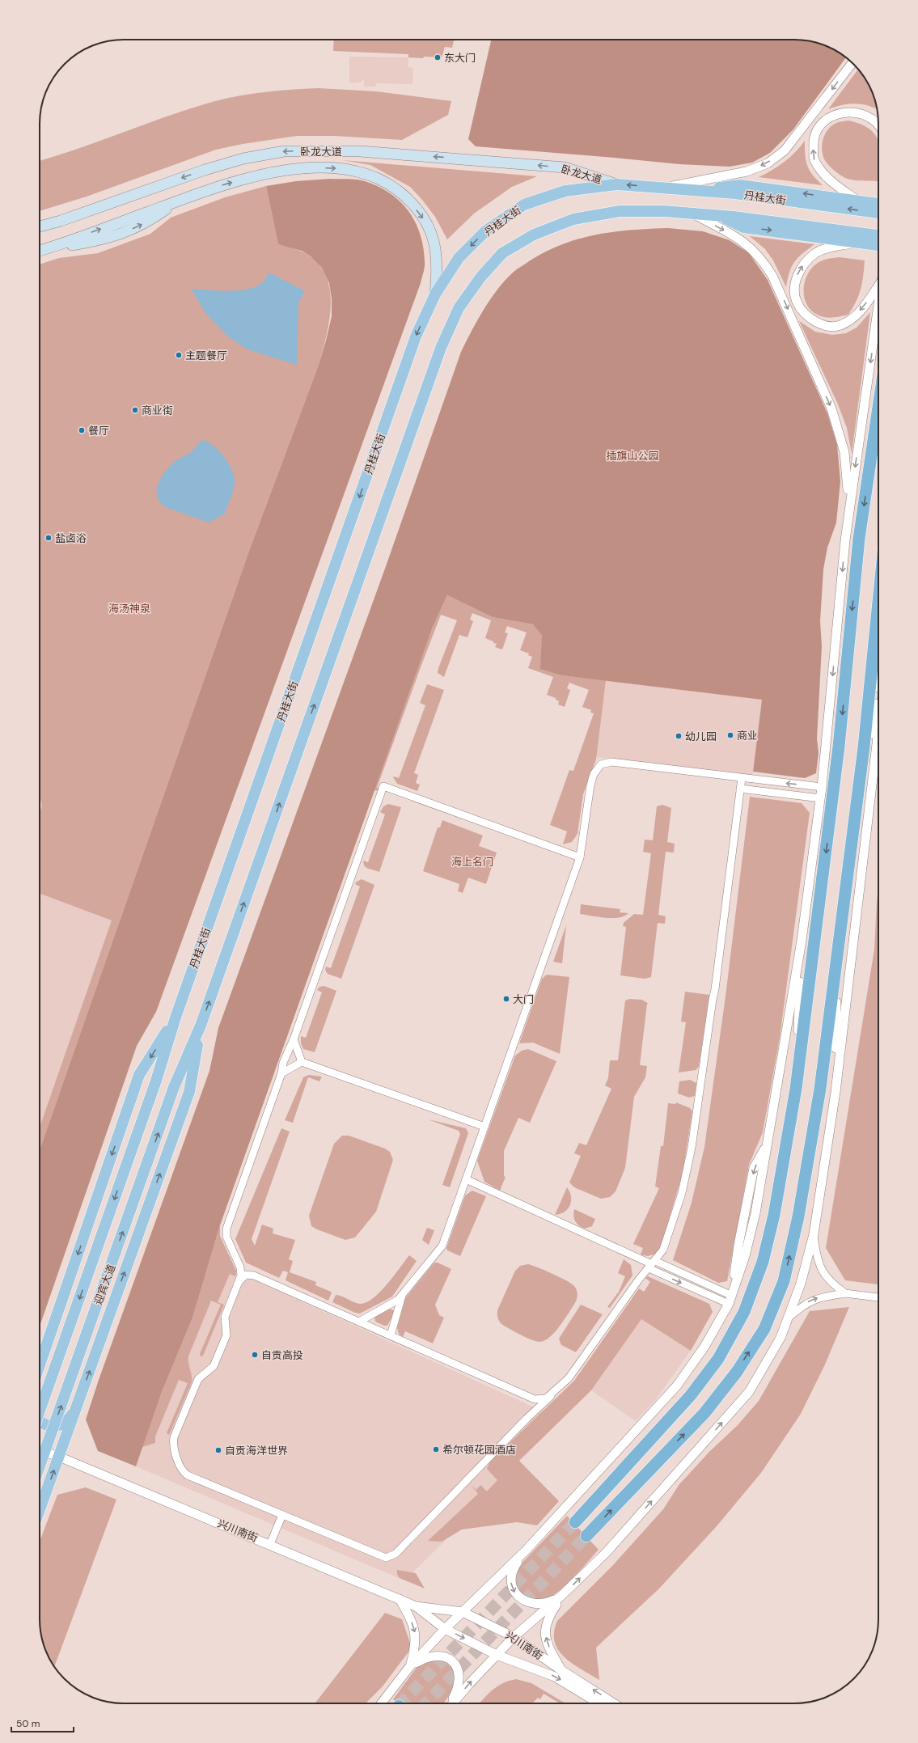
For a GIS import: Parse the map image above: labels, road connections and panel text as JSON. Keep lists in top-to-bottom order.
{
  "streets": {
    "main road": ["卧龙大道", "丹桂大街", "迎宾大道"],
    "street": ["兴川南街"]
  },
  "crossings": [
    ["卧龙大道", "丹桂大街"],
    ["丹桂大街", "迎宾大道"]
  ],
  "parks": ["插旗山公园", "海汤神泉", "海上名门"],
  "places": [
    "东大门",
    "主题餐厅",
    "商业街",
    "餐厅",
    "盐卤浴",
    "商业",
    "幼儿园",
    "大门",
    "自贡高投",
    "希尔顿花园酒店",
    "自贡海洋世界"
  ],
  "scale_bar": "50 m"
}
